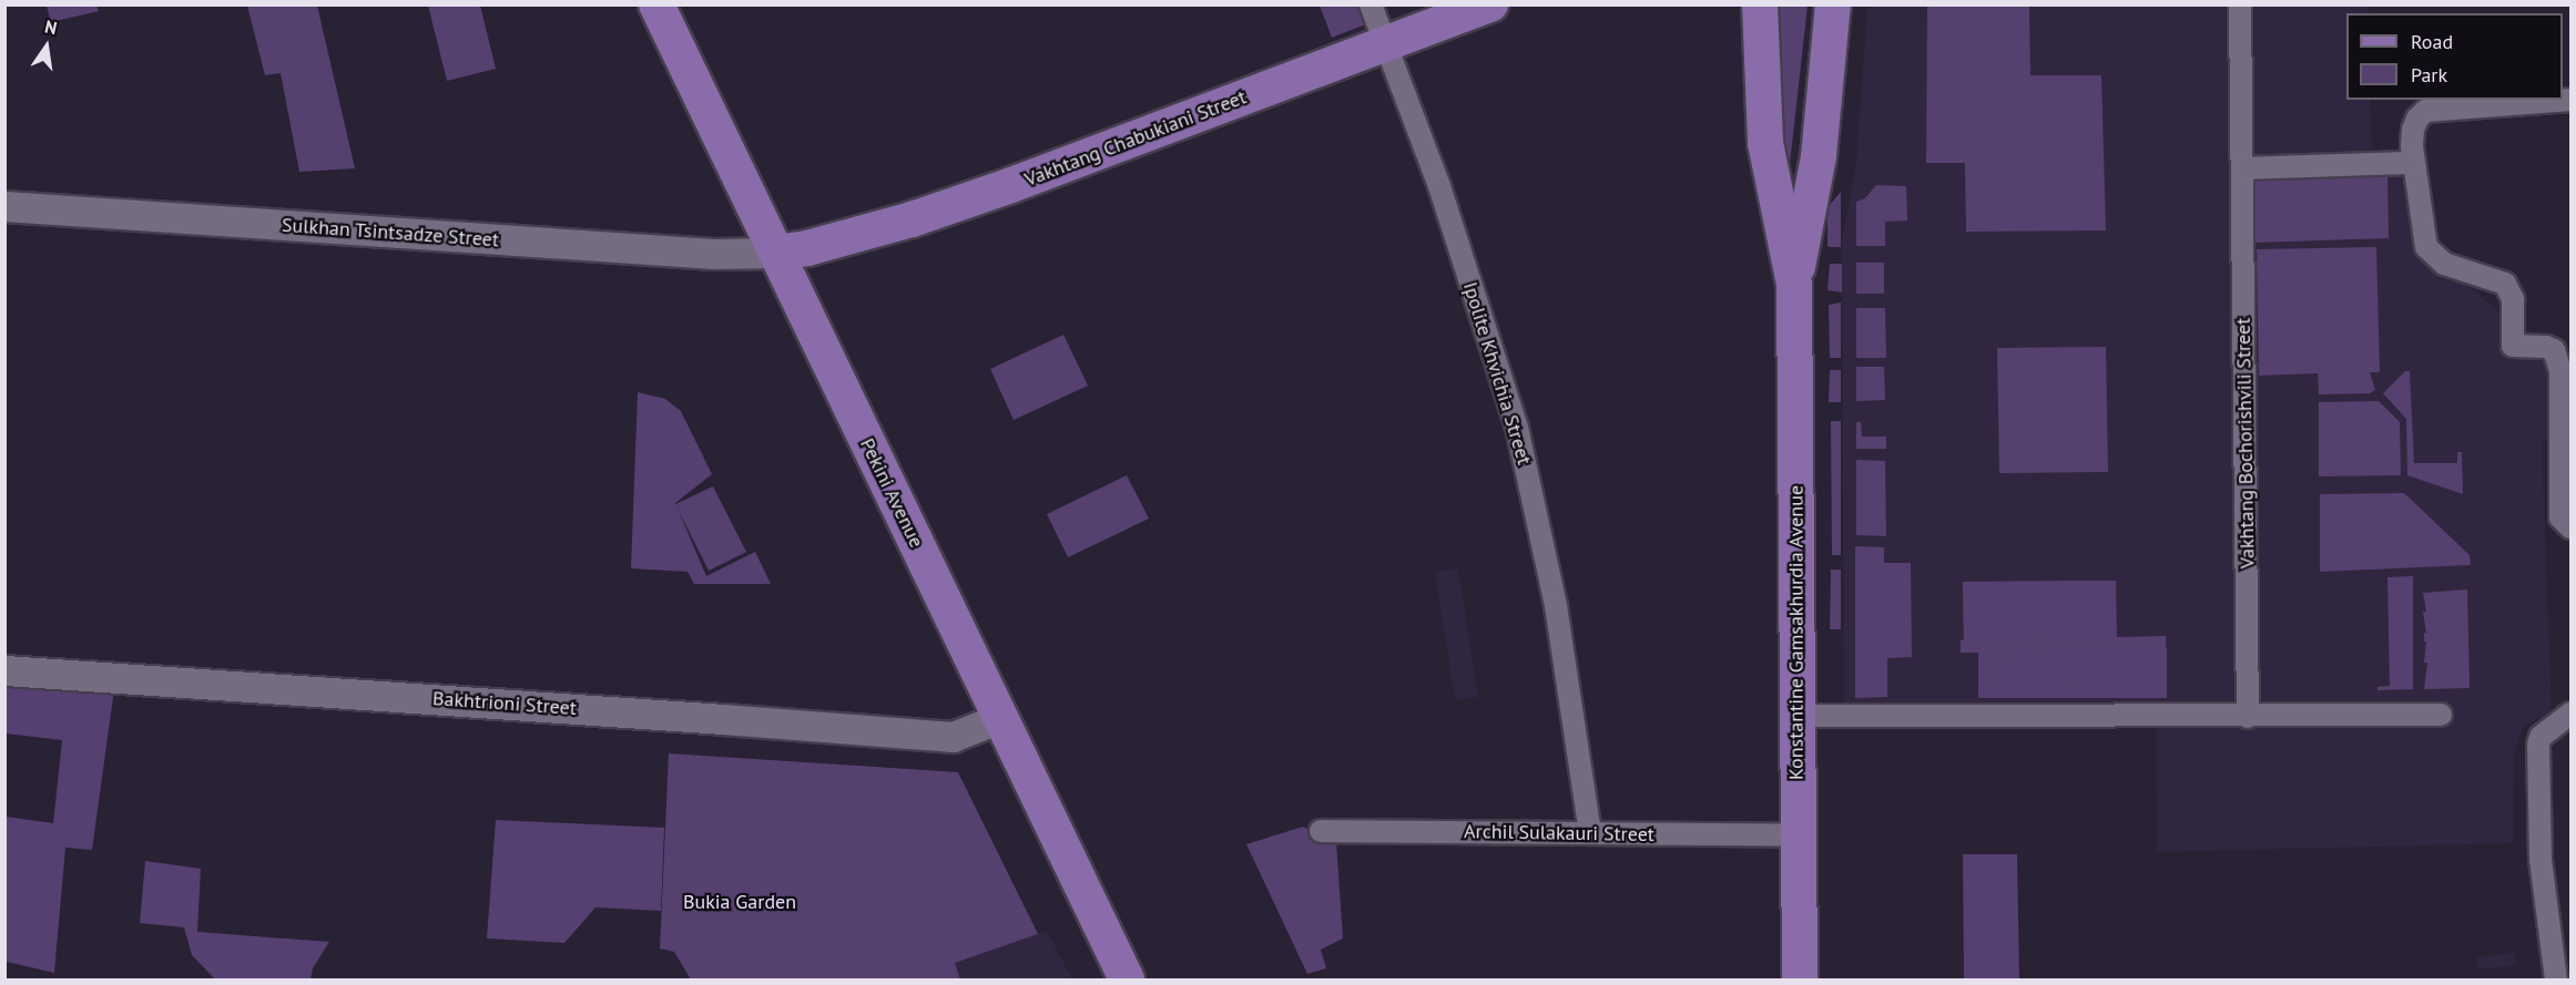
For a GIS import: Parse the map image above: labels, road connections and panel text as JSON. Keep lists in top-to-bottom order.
{
  "streets": {
    "main road": ["Vakhtang Chabukiani Street", "Pekini Avenue", "Konstantine Gamsakhurdia Avenue"],
    "street": [
      "Sulkhan Tsintsadze Street",
      "Ipolite Khvichia Street",
      "Vakhtang Bochorishvili Street",
      "Bakhtrioni Street",
      "Archil Sulakauri Street"
    ]
  },
  "crossings": [
    ["Vakhtang Chabukiani Street", "Sulkhan Tsintsadze Street"],
    ["Vakhtang Chabukiani Street", "Ipolite Khvichia Street"],
    ["Vakhtang Chabukiani Street", "Pekini Avenue"],
    ["Sulkhan Tsintsadze Street", "Pekini Avenue"],
    ["Ipolite Khvichia Street", "Archil Sulakauri Street"],
    ["Pekini Avenue", "Bakhtrioni Street"],
    ["Konstantine Gamsakhurdia Avenue", "Archil Sulakauri Street"]
  ],
  "parks": ["Bukia Garden"],
  "legend": ["Road", "Park"],
  "north": "top"
}
